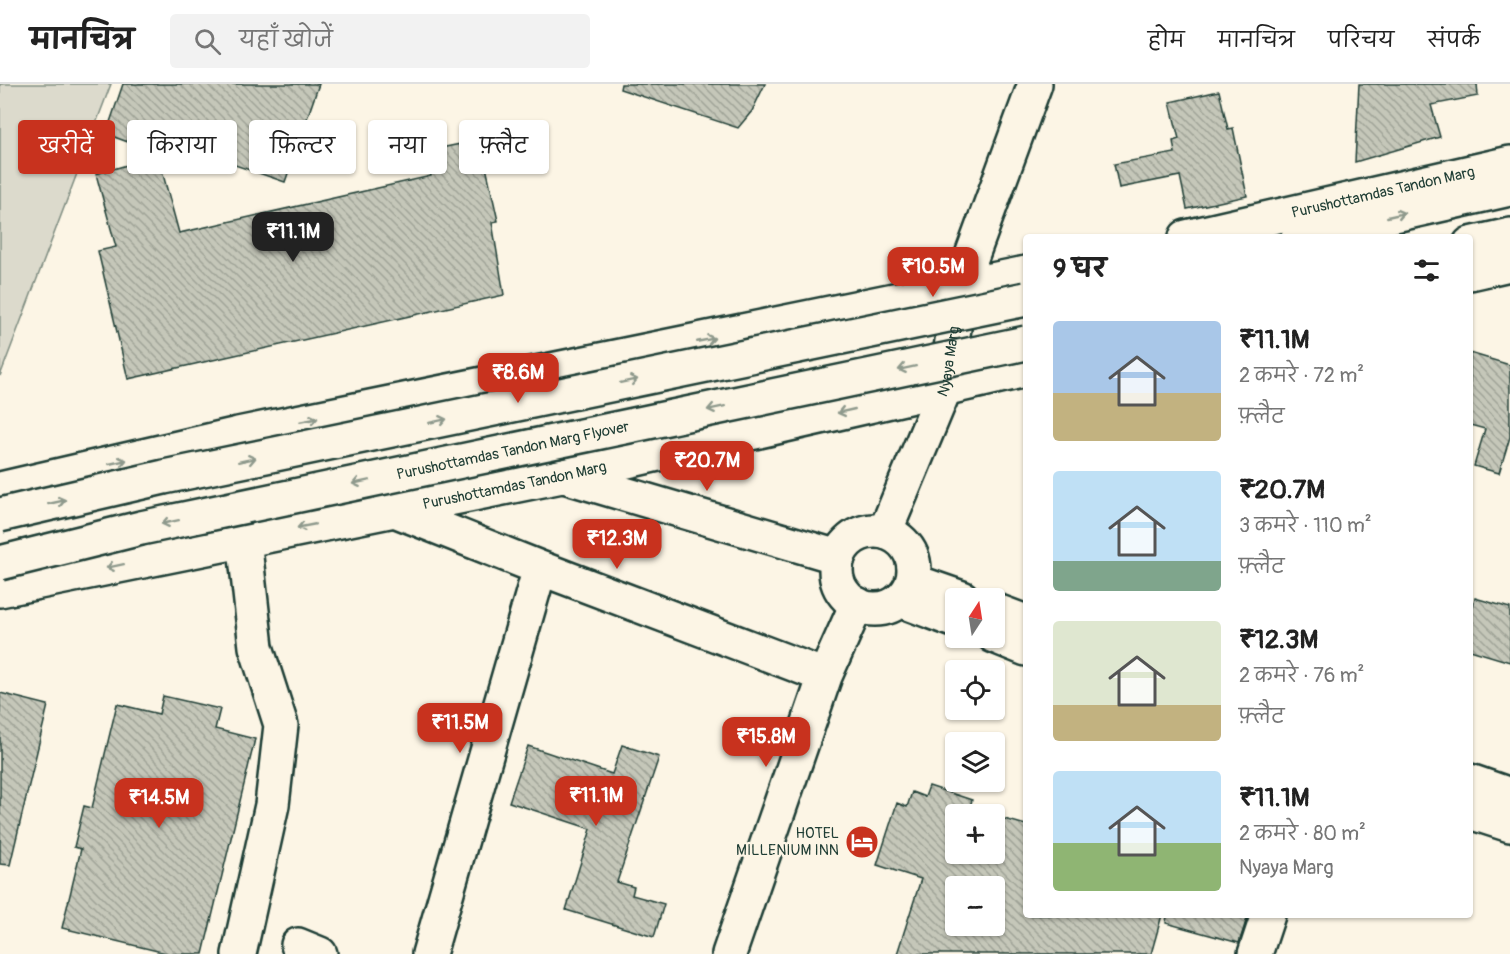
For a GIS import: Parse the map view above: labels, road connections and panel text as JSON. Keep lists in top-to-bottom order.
{
  "streets": {
    "main road": ["Purushottamdas Tandon Marg", "Nyaya Marg", "Purushottamdas Tandon Marg Flyover"]
  },
  "crossings": [
    ["Purushottamdas Tandon Marg", "Nyaya Marg"]
  ],
  "places": {
    "hotel": ["HOTEL MILLENIUM INN"]
  },
  "north": "top",
  "page": {
    "header": "मानचित्र",
    "search": "यहाँ खोजें",
    "nav": [
      "होम",
      "मानचित्र",
      "परिचय",
      "संपर्क"
    ],
    "chip": [
      "खरीदें",
      "किराया",
      "फ़िल्टर",
      "नया",
      "फ़्लैट"
    ],
    "price": [
      "₹11.1M",
      "₹10.5M",
      "₹8.6M",
      "₹20.7M",
      "₹12.3M",
      "₹11.5M",
      "₹15.8M",
      "₹11.1M",
      "₹14.5M"
    ],
    "heading": "9 घर",
    "list": [
      {
        "name": "₹11.1M",
        "note": "2 कमरे · 72 m² · फ़्लैट"
      },
      {
        "name": "₹20.7M",
        "note": "3 कमरे · 110 m² · फ़्लैट"
      },
      {
        "name": "₹12.3M",
        "note": "2 कमरे · 76 m² · फ़्लैट"
      },
      {
        "name": "₹11.1M",
        "note": "2 कमरे · 80 m² · Nyaya Marg"
      }
    ],
    "map_buttons": ["+", "−"]
  }
}
